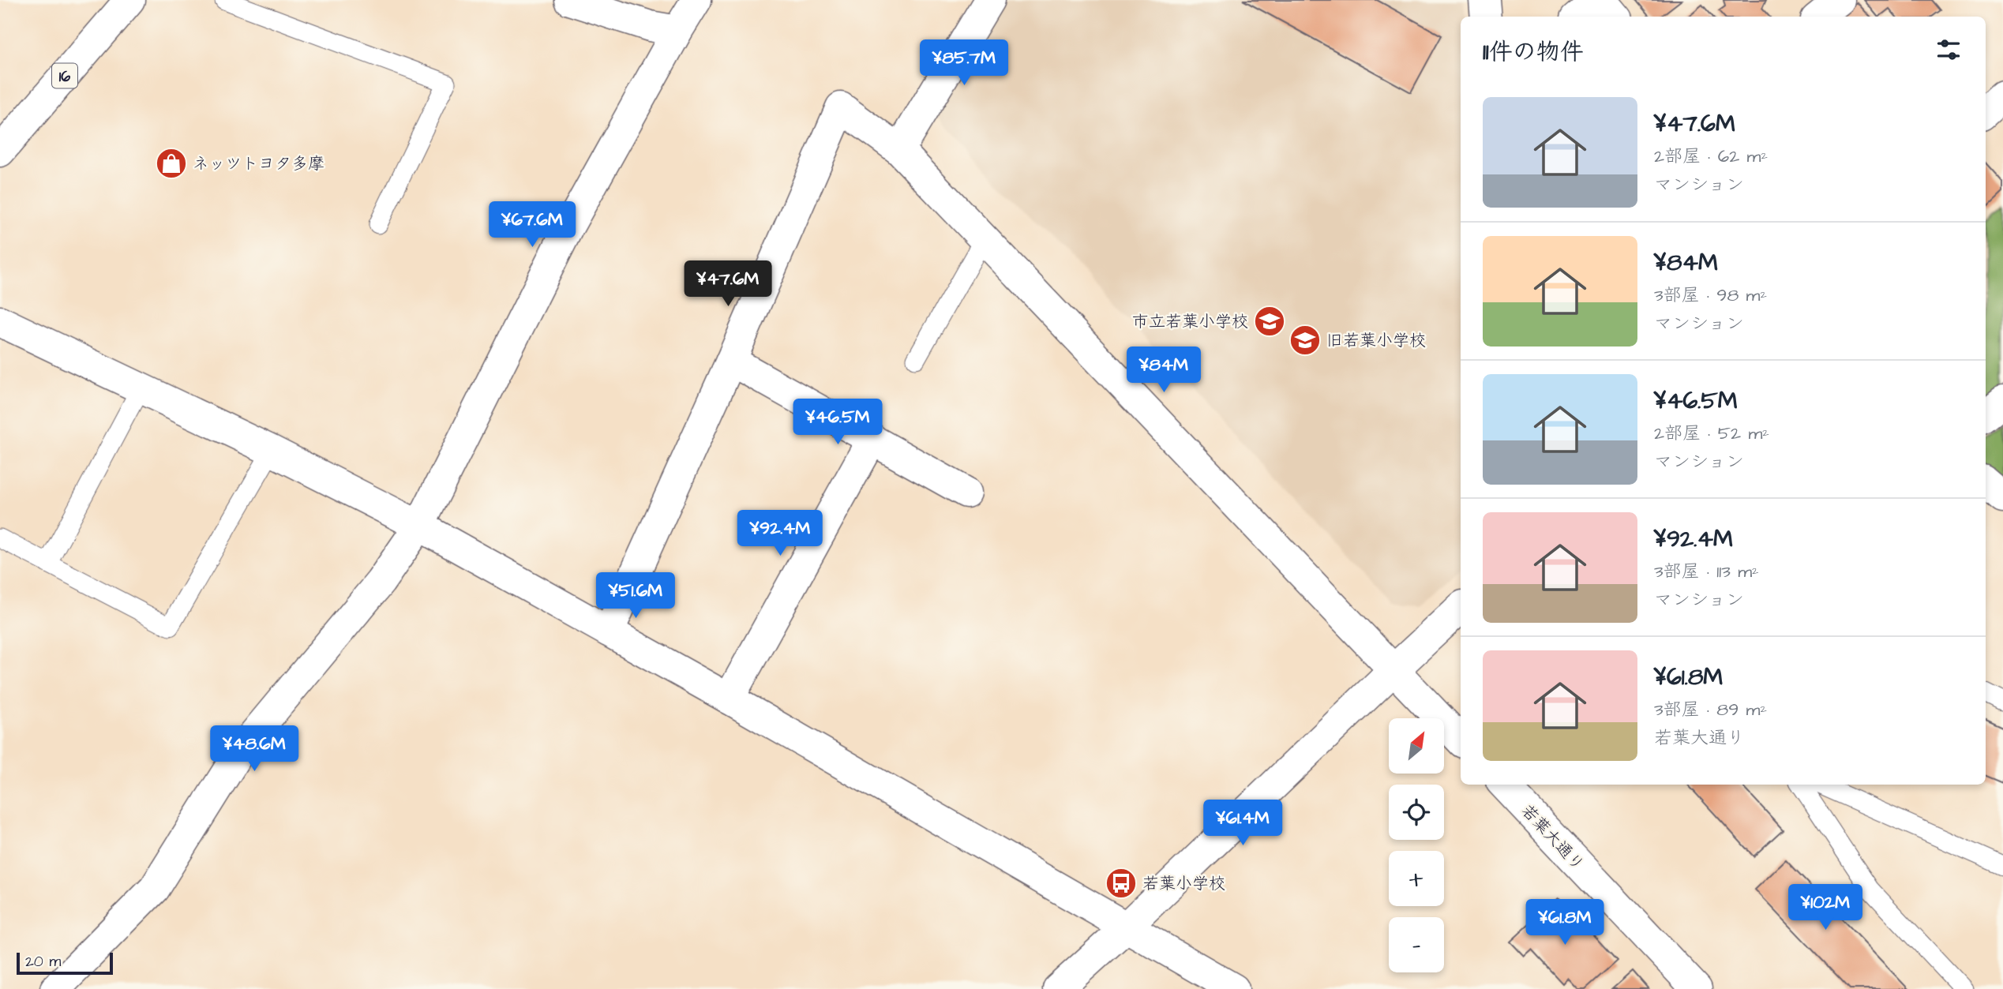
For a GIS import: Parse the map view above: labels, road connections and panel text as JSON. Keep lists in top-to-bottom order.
{
  "streets": {
    "street": ["16", "若葉大通り"]
  },
  "places": {
    "shop": ["ネッツトヨタ多摩"],
    "school or university": ["市立若葉小学校", "旧若葉小学校"],
    "bus stop": ["若葉小学校"]
  },
  "scale_bar": "20 m",
  "north": "top right",
  "page": {
    "heading": "11件の物件",
    "price": [
      "¥85.7M",
      "¥67.6M",
      "¥47.6M",
      "¥84M",
      "¥46.5M",
      "¥92.4M",
      "¥51.6M",
      "¥48.6M",
      "¥61.4M",
      "¥102M",
      "¥61.8M"
    ],
    "list": [
      {
        "name": "¥47.6M",
        "note": "2部屋 · 62 m² · マンション"
      },
      {
        "name": "¥84M",
        "note": "3部屋 · 98 m² · マンション"
      },
      {
        "name": "¥46.5M",
        "note": "2部屋 · 52 m² · マンション"
      },
      {
        "name": "¥92.4M",
        "note": "3部屋 · 113 m² · マンション"
      },
      {
        "name": "¥61.8M",
        "note": "3部屋 · 89 m² · 若葉大通り"
      }
    ],
    "map_buttons": ["+", "−"],
    "scale": "20 m"
  }
}
